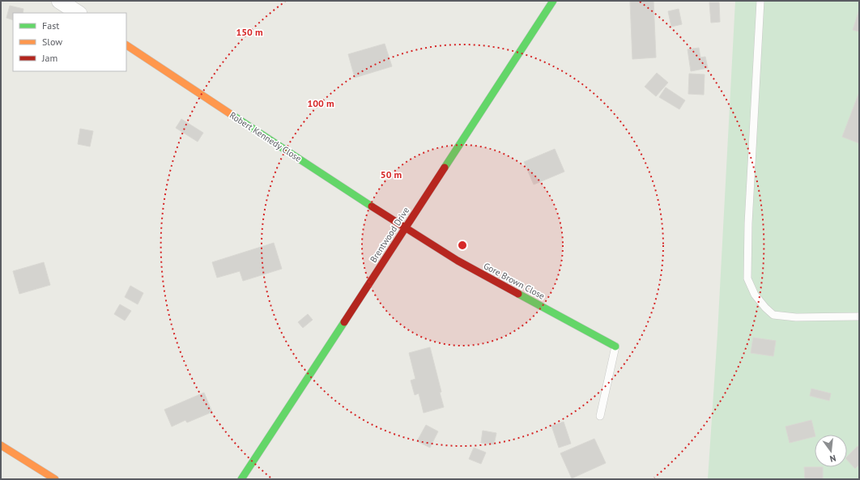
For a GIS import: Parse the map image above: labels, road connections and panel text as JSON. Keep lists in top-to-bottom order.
{
  "streets": {
    "street": ["Robert Kennedy Close", "Brentwood Drive", "Gore Brown Close"]
  },
  "crossings": [
    ["Robert Kennedy Close", "Brentwood Drive"],
    ["Robert Kennedy Close", "Gore Brown Close"],
    ["Brentwood Drive", "Gore Brown Close"]
  ],
  "legend": ["Fast", "Slow", "Jam"],
  "north": "bottom",
  "rings": ["150 m", "100 m", "50 m"]
}
